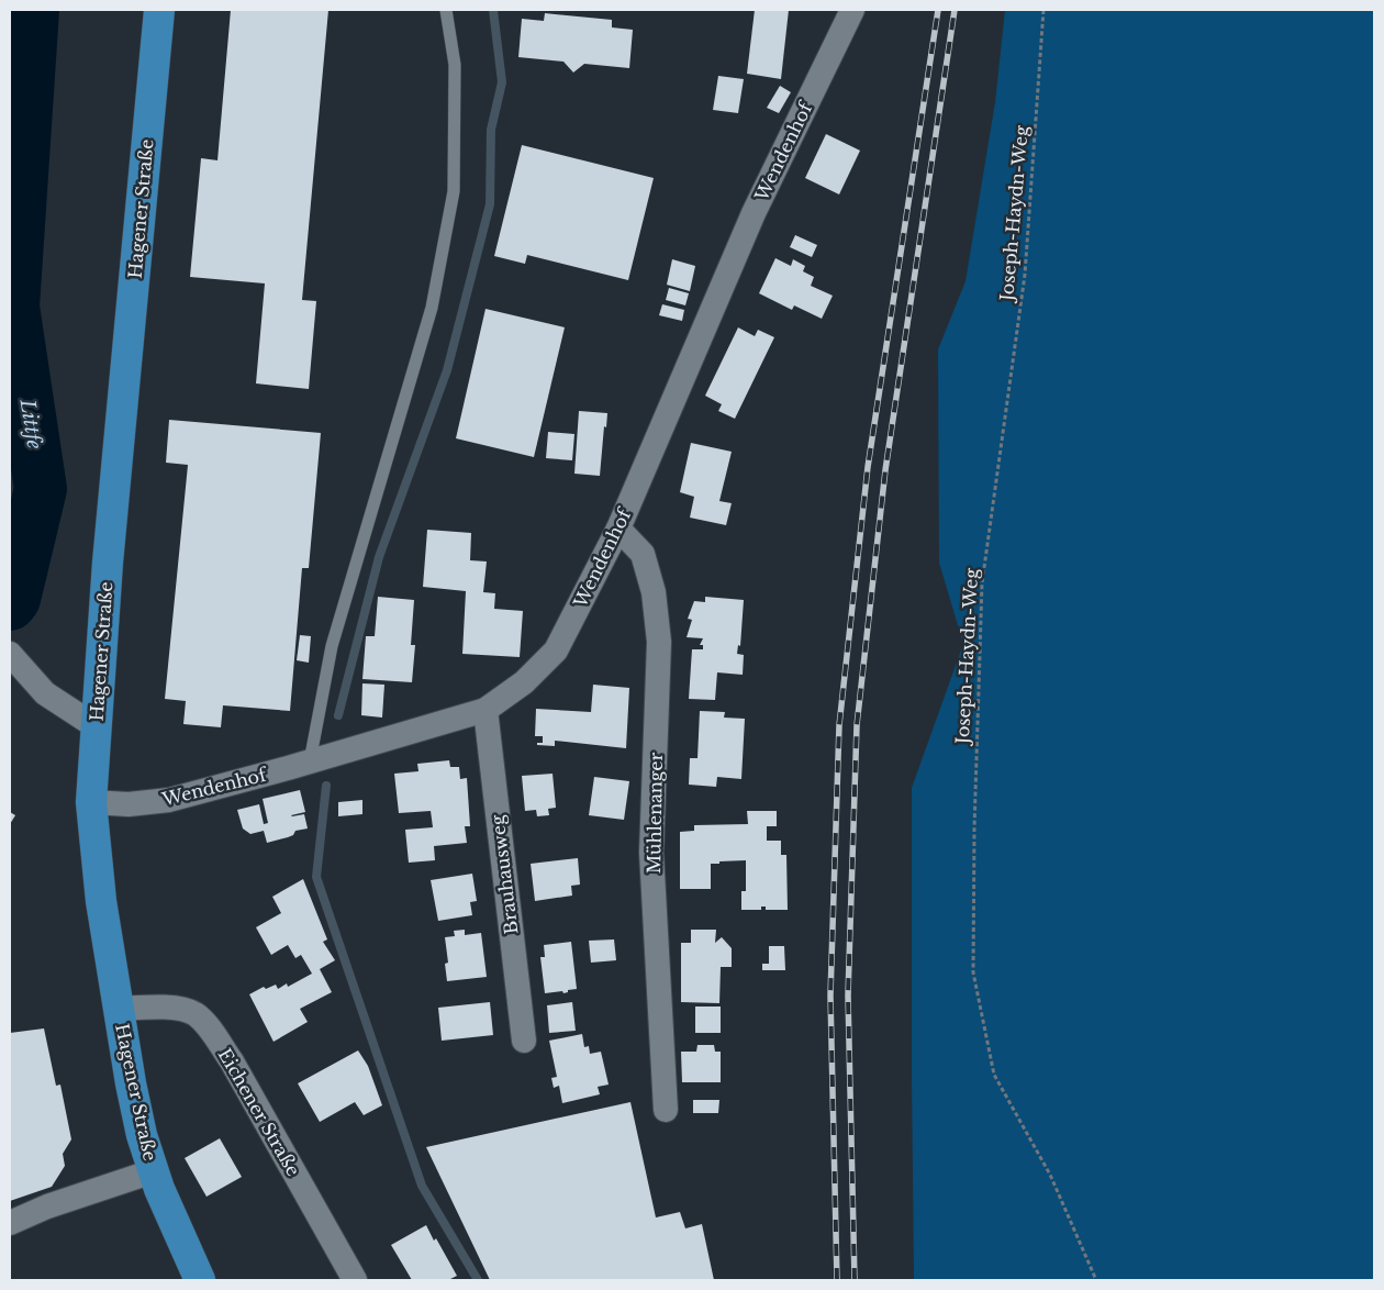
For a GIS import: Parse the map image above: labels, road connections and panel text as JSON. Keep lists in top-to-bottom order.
{
  "streets": {
    "main road": ["Hagener Straße"],
    "street": [
      "Wendenhof",
      "Mühlenanger",
      "Brauhausweg",
      "Eichener Straße"
    ],
    "path": ["Joseph-Haydn-Weg"]
  },
  "crossings": [
    ["Wendenhof", "Hagener Straße"],
    ["Wendenhof", "Mühlenanger"],
    ["Wendenhof", "Brauhausweg"],
    ["Hagener Straße", "Eichener Straße"]
  ],
  "water": ["Littfe"]
}
